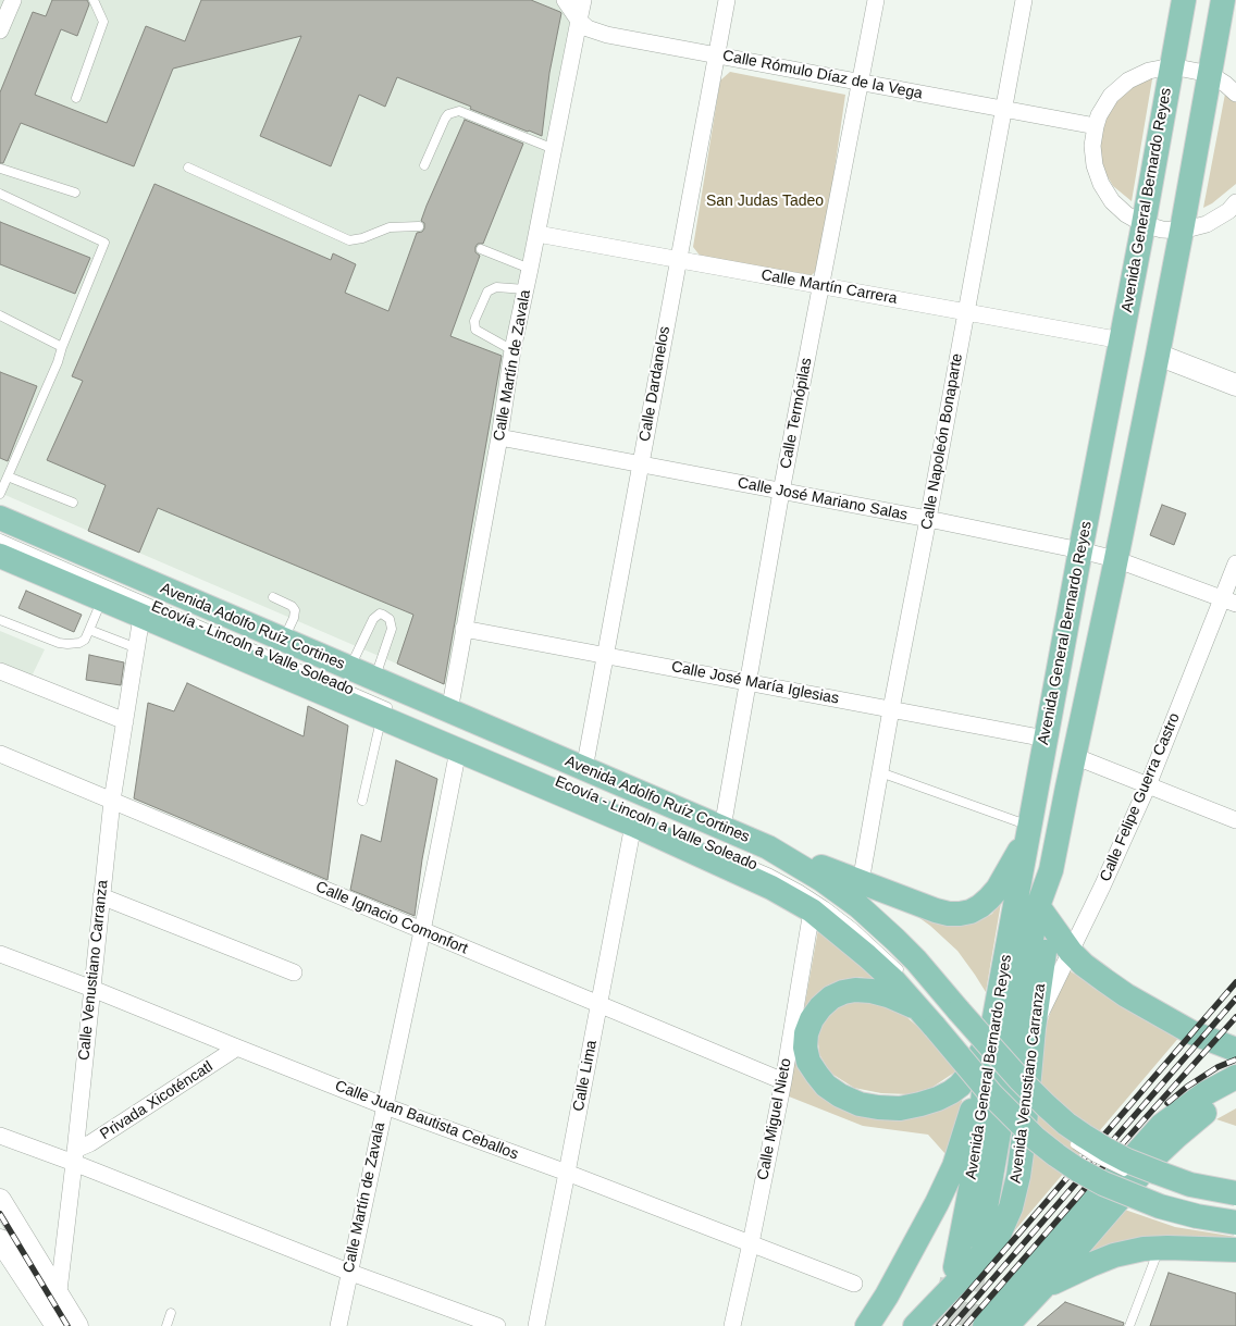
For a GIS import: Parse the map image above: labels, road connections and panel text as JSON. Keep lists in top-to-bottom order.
{
  "streets": {
    "main road": ["Avenida General Bernardo Reyes", "Avenida Adolfo Ruíz Cortines", "Avenida Venustiano Carranza"],
    "street": [
      "Calle Rómulo Díaz de la Vega",
      "Calle Martín Carrera",
      "Calle Martín de Zavala",
      "Calle Dardanelos",
      "Calle Termópilas",
      "Calle Napoleón Bonaparte",
      "Calle José Mariano Salas",
      "Calle José María Iglesias",
      "Calle Felipe Guerra Castro",
      "Calle Ignacio Comonfort",
      "Calle Venustiano Carranza",
      "Calle Lima",
      "Privada Xicoténcatl",
      "Calle Miguel Nieto",
      "Calle Juan Bautista Ceballos"
    ],
    "lane": ["Ecovía - Lincoln a Valle Soleado"]
  },
  "crossings": [
    ["Calle Rómulo Díaz de la Vega", "Calle Martín de Zavala"],
    ["Calle Rómulo Díaz de la Vega", "Calle Dardanelos"],
    ["Calle Rómulo Díaz de la Vega", "Calle Termópilas"],
    ["Calle Rómulo Díaz de la Vega", "Calle Napoleón Bonaparte"],
    ["Avenida General Bernardo Reyes", "Calle Martín Carrera"],
    ["Avenida General Bernardo Reyes", "Calle José Mariano Salas"],
    ["Avenida General Bernardo Reyes", "Calle José María Iglesias"],
    ["Avenida General Bernardo Reyes", "Avenida Venustiano Carranza"],
    ["Calle Martín Carrera", "Calle Martín de Zavala"],
    ["Calle Martín Carrera", "Calle Dardanelos"],
    ["Calle Martín Carrera", "Calle Termópilas"],
    ["Calle Martín Carrera", "Calle Napoleón Bonaparte"],
    ["Calle Martín de Zavala", "Calle José Mariano Salas"],
    ["Calle Martín de Zavala", "Avenida Adolfo Ruíz Cortines"],
    ["Calle Martín de Zavala", "Calle José María Iglesias"],
    ["Calle Martín de Zavala", "Calle Ignacio Comonfort"],
    ["Calle Martín de Zavala", "Calle Juan Bautista Ceballos"],
    ["Calle Dardanelos", "Calle José Mariano Salas"],
    ["Calle Dardanelos", "Avenida Adolfo Ruíz Cortines"],
    ["Calle Dardanelos", "Calle José María Iglesias"],
    ["Calle Termópilas", "Calle José Mariano Salas"],
    ["Calle Termópilas", "Avenida Adolfo Ruíz Cortines"],
    ["Calle Termópilas", "Calle José María Iglesias"],
    ["Calle Napoleón Bonaparte", "Calle José Mariano Salas"],
    ["Calle Napoleón Bonaparte", "Calle José María Iglesias"],
    ["Calle José Mariano Salas", "Calle Felipe Guerra Castro"],
    ["Avenida Adolfo Ruíz Cortines", "Ecovía - Lincoln a Valle Soleado"],
    ["Avenida Adolfo Ruíz Cortines", "Calle Venustiano Carranza"],
    ["Avenida Adolfo Ruíz Cortines", "Calle Lima"],
    ["Avenida Adolfo Ruíz Cortines", "Calle Miguel Nieto"],
    ["Calle Felipe Guerra Castro", "Avenida Venustiano Carranza"],
    ["Calle Ignacio Comonfort", "Calle Venustiano Carranza"],
    ["Calle Ignacio Comonfort", "Calle Lima"],
    ["Calle Ignacio Comonfort", "Calle Miguel Nieto"],
    ["Calle Venustiano Carranza", "Privada Xicoténcatl"],
    ["Calle Venustiano Carranza", "Calle Juan Bautista Ceballos"],
    ["Calle Lima", "Calle Juan Bautista Ceballos"],
    ["Privada Xicoténcatl", "Calle Juan Bautista Ceballos"],
    ["Calle Miguel Nieto", "Calle Juan Bautista Ceballos"]
  ],
  "parks": ["San Judas Tadeo"]
}
